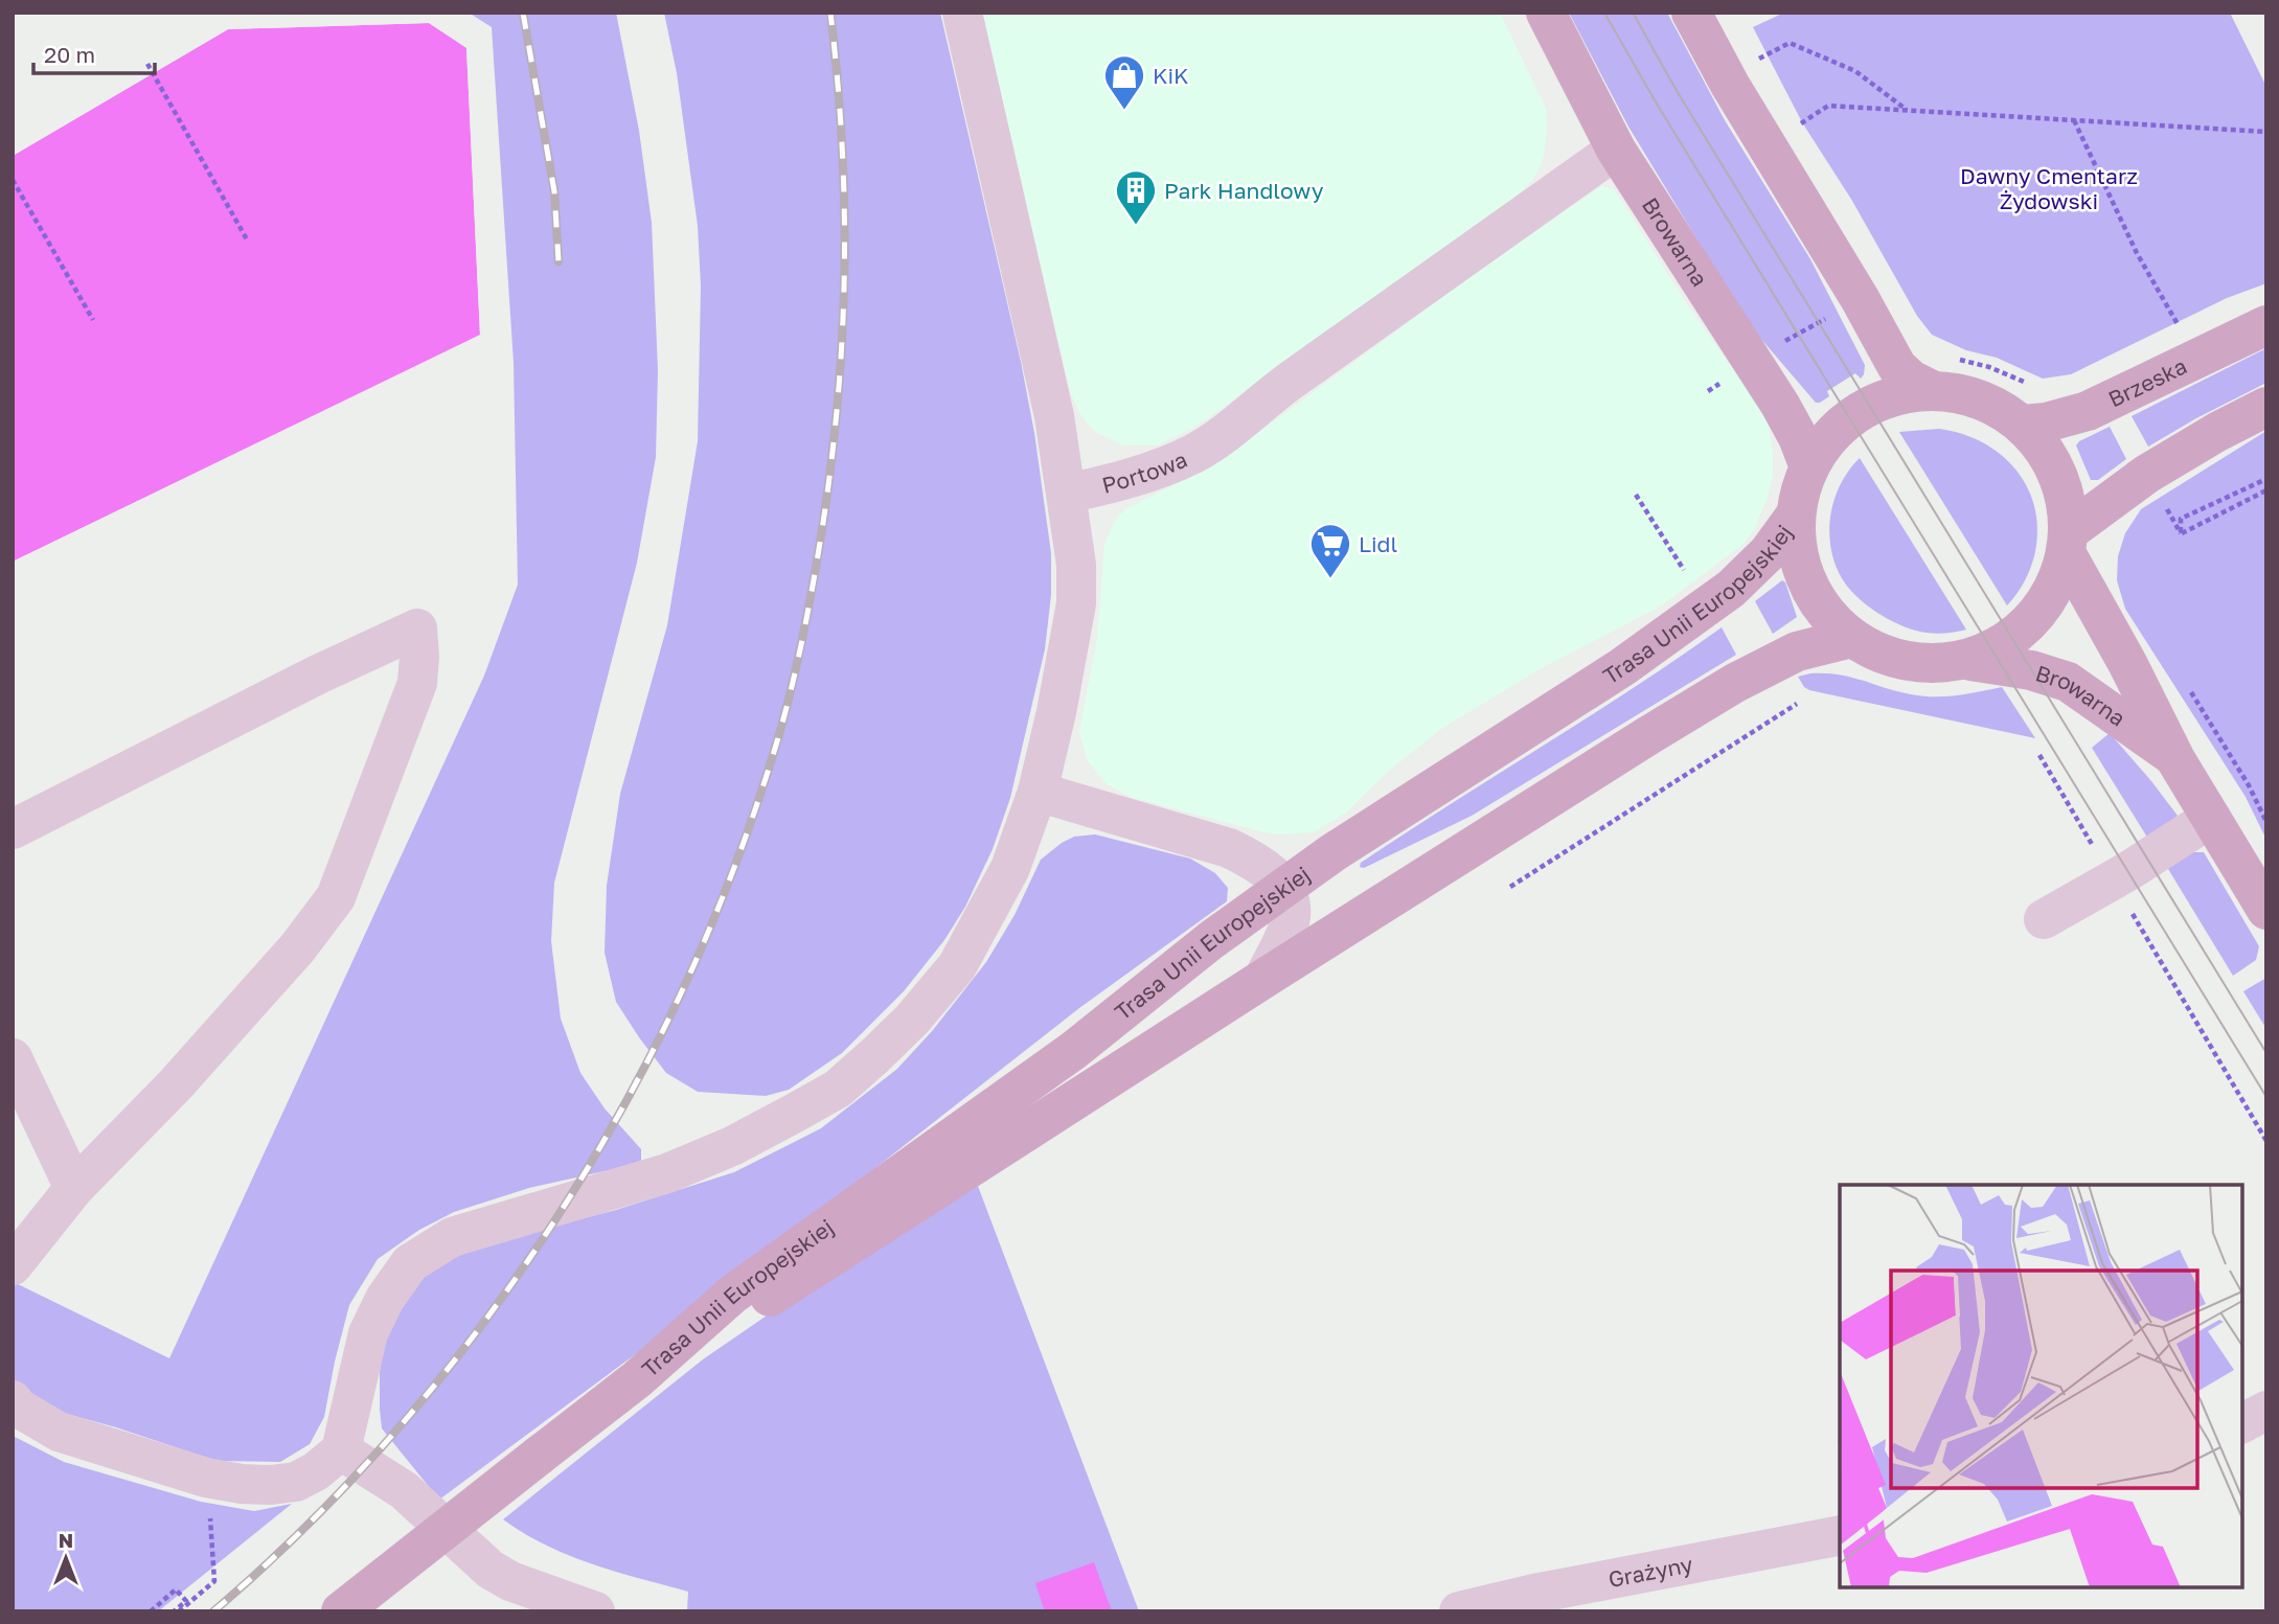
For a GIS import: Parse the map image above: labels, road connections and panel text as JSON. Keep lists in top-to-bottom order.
{
  "streets": {
    "main road": ["Browarna", "Brzeska", "Trasa Unii Europejskiej"],
    "street": ["Portowa", "Grażyny"]
  },
  "crossings": [
    ["Browarna", "Brzeska"],
    ["Browarna", "Portowa"],
    ["Browarna", "Trasa Unii Europejskiej"]
  ],
  "parks": ["Dawny Cmentarz Żydowski"],
  "places": {
    "shop": ["KiK"],
    "building": ["Park Handlowy"],
    "supermarket": ["Lidl"]
  },
  "scale_bar": "20 m",
  "north": "top"
}
